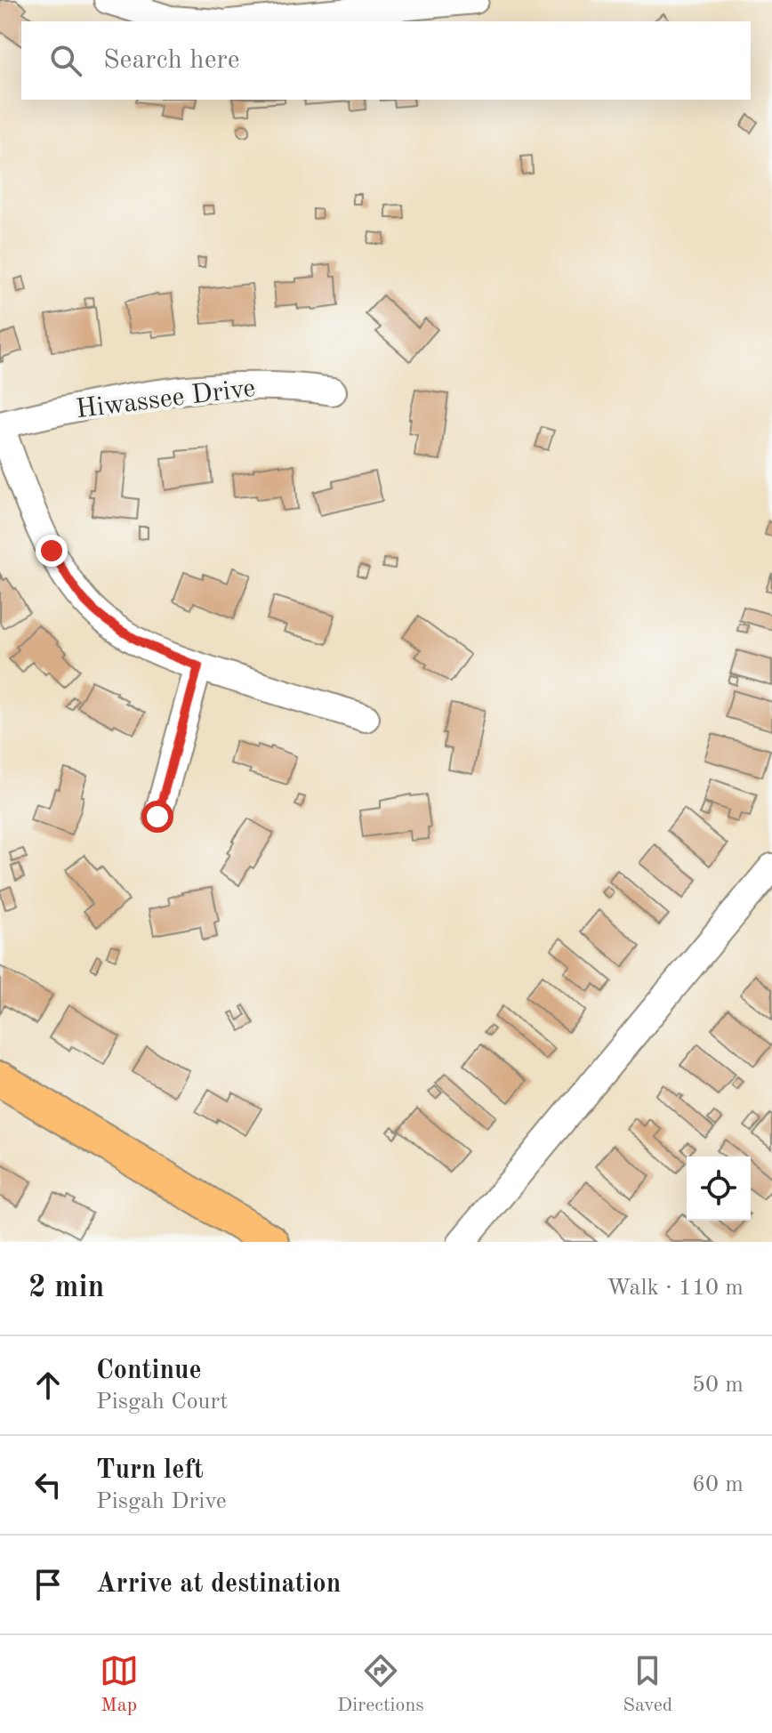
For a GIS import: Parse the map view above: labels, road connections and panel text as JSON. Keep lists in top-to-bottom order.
{
  "streets": {
    "street": ["Hiwassee Drive"]
  },
  "page": {
    "search": "Search here",
    "heading": ["2 min", "Walk · 110 m"],
    "list": [
      ["Continue", "Pisgah Court", "50 m"],
      ["Turn left", "Pisgah Drive", "60 m"],
      "Arrive at destination"
    ],
    "nav": ["Map", "Directions", "Saved"]
  }
}
